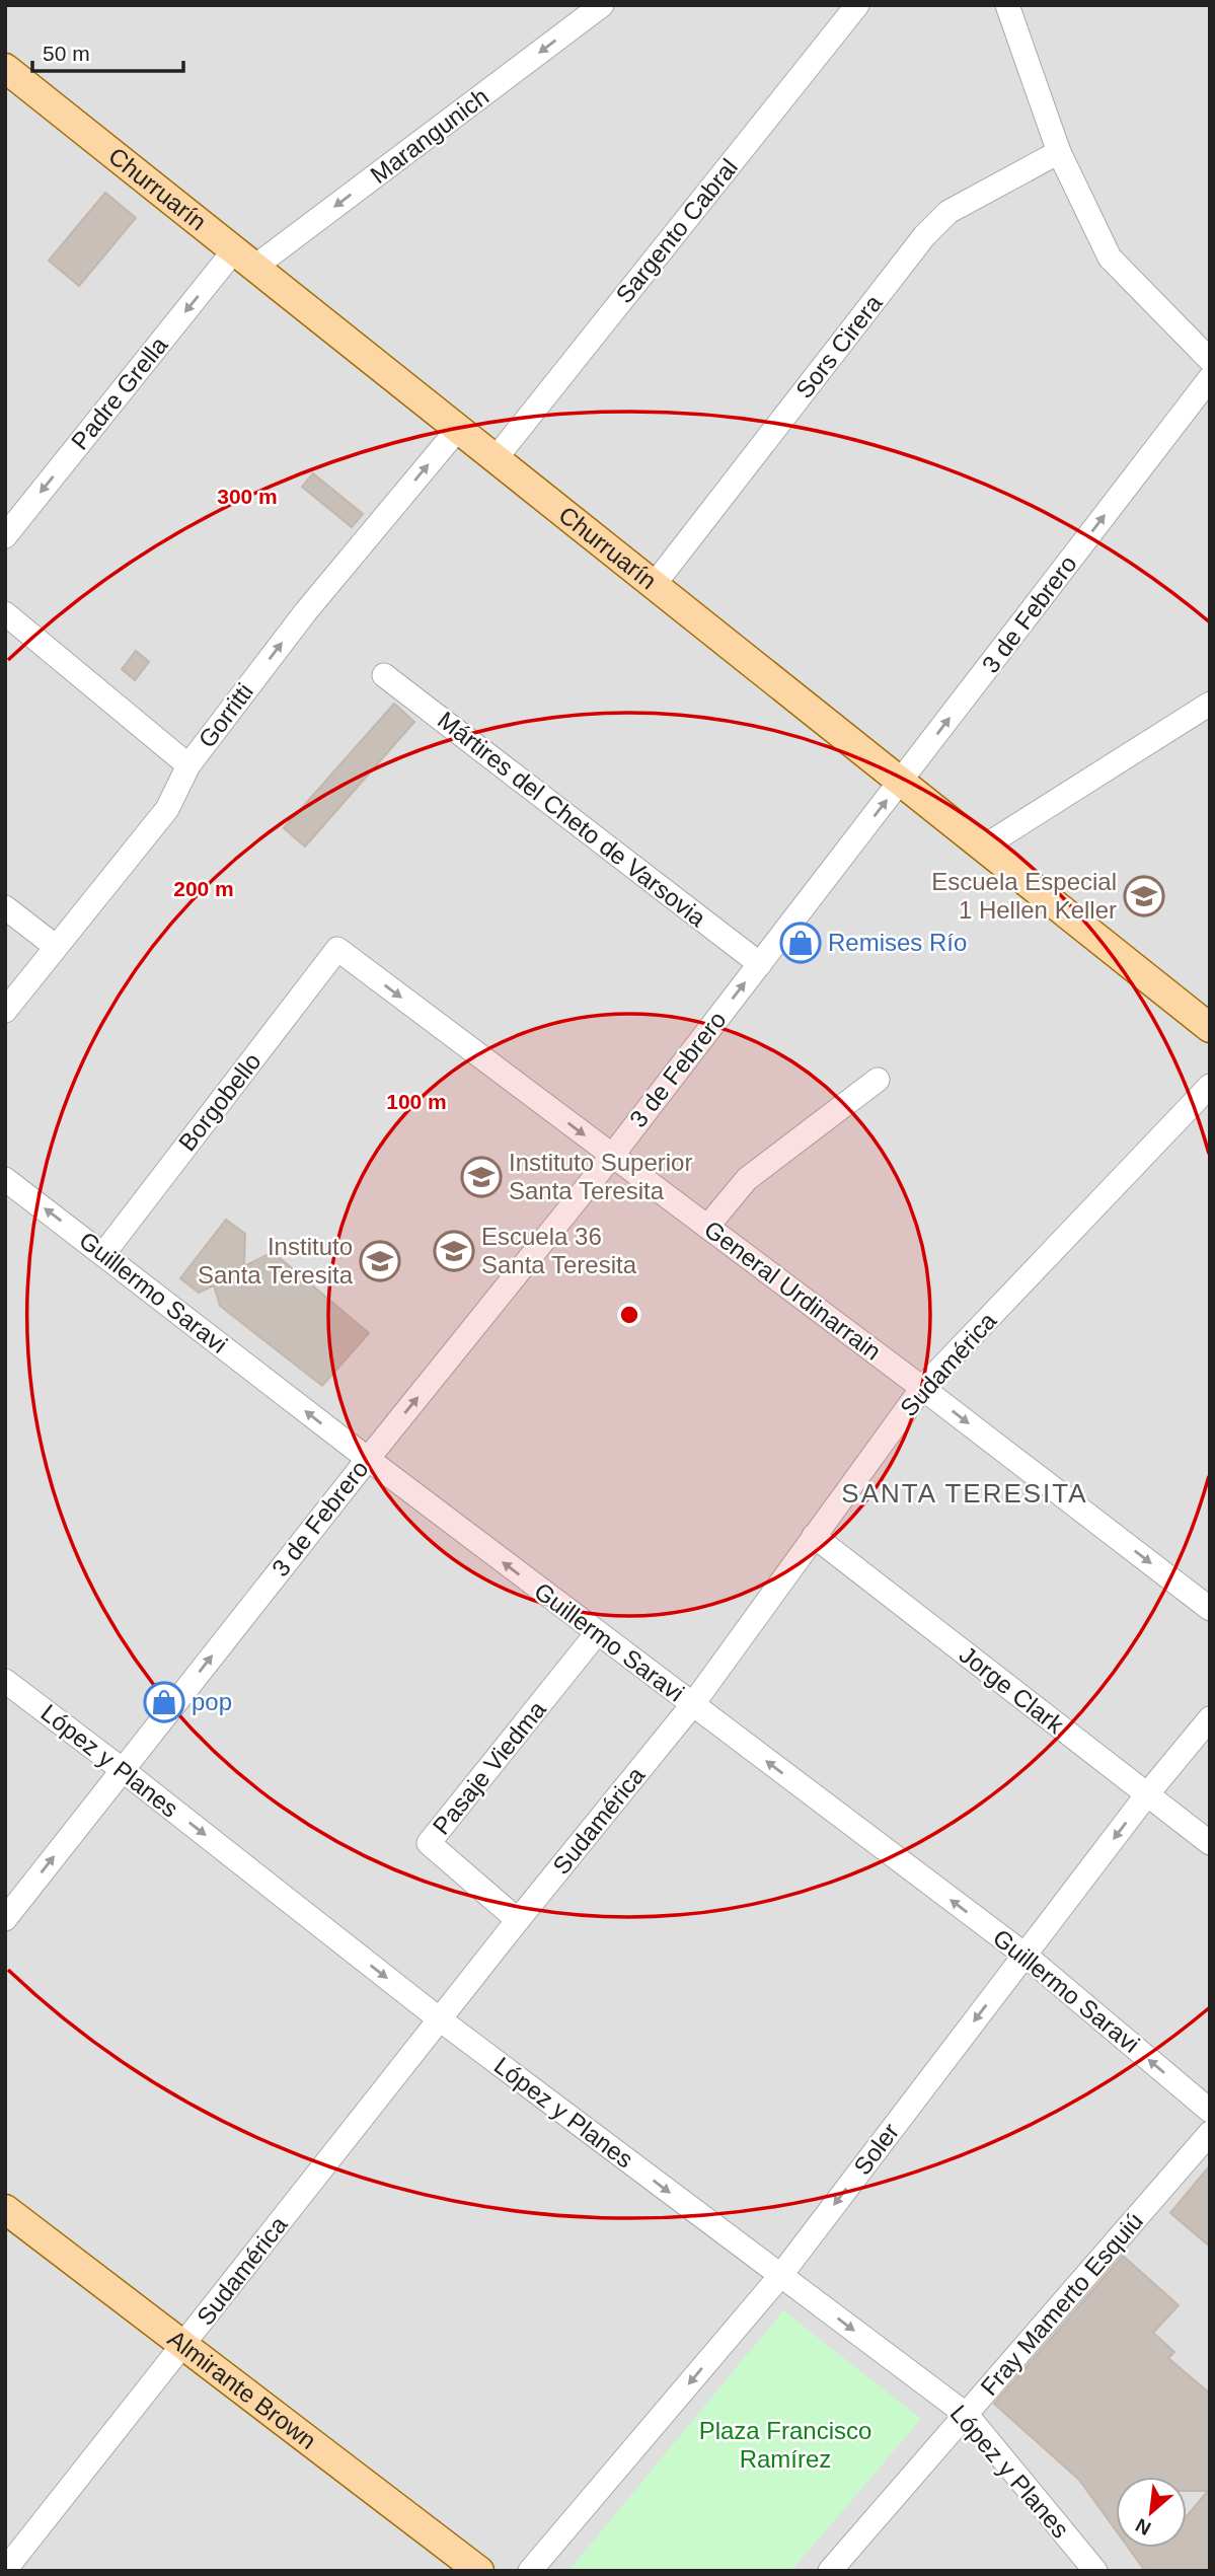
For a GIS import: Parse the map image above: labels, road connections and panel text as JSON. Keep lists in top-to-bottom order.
{
  "streets": {
    "main road": ["Churruarín", "Almirante Brown"],
    "street": [
      "Marangunich",
      "Sargento Cabral",
      "Sors Cirera",
      "Padre Grella",
      "3 de Febrero",
      "Gorritti",
      "Mártires del Cheto de Varsovia",
      "Borgobello",
      "General Urdinarrain",
      "Guillermo Saravi",
      "Sudamérica",
      "Jorge Clark",
      "López y Planes",
      "Pasaje Viedma",
      "Soler",
      "Fray Mamerto Esquiú"
    ]
  },
  "crossings": [
    ["Marangunich", "Churruarín"],
    ["Marangunich", "Padre Grella"],
    ["Churruarín", "Sargento Cabral"],
    ["Churruarín", "Sors Cirera"],
    ["Churruarín", "Padre Grella"],
    ["Churruarín", "3 de Febrero"],
    ["Churruarín", "Gorritti"],
    ["3 de Febrero", "Mártires del Cheto de Varsovia"],
    ["3 de Febrero", "General Urdinarrain"],
    ["3 de Febrero", "Guillermo Saravi"],
    ["3 de Febrero", "López y Planes"],
    ["Borgobello", "General Urdinarrain"],
    ["Borgobello", "Guillermo Saravi"],
    ["General Urdinarrain", "Sudamérica"],
    ["Guillermo Saravi", "Sudamérica"],
    ["Guillermo Saravi", "Pasaje Viedma"],
    ["Guillermo Saravi", "Soler"],
    ["Sudamérica", "Jorge Clark"],
    ["Sudamérica", "López y Planes"],
    ["Sudamérica", "Pasaje Viedma"],
    ["Sudamérica", "Almirante Brown"],
    ["Jorge Clark", "Soler"],
    ["López y Planes", "Soler"],
    ["López y Planes", "Fray Mamerto Esquiú"]
  ],
  "one_way": [
    "Marangunich",
    "Padre Grella",
    "3 de Febrero",
    "Gorritti",
    "General Urdinarrain",
    "Guillermo Saravi",
    "López y Planes",
    "Soler"
  ],
  "districts": ["SANTA TERESITA"],
  "parks": ["Plaza Francisco Ramírez"],
  "places": {
    "school or university": [
      "Escuela Especial 1 Hellen Keller",
      "Instituto Superior Santa Teresita",
      "Escuela 36 Santa Teresita",
      "Instituto Santa Teresita"
    ],
    "shop": ["Remises Río", "pop"]
  },
  "scale_bar": "50 m",
  "north": "bottom left",
  "rings": ["300 m", "200 m", "100 m"]
}
